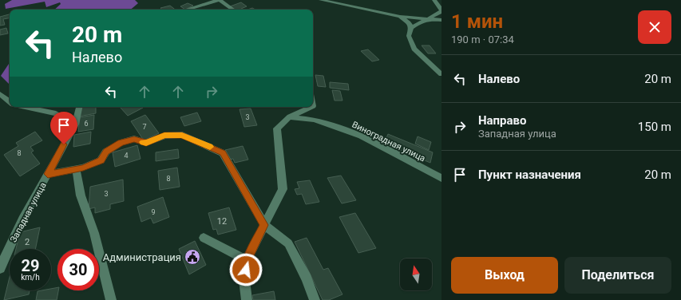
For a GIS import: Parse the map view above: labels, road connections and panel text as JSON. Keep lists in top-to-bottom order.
{
  "streets": {
    "street": ["Виноградная улица", "Западная улица"]
  },
  "places": {
    "public building": ["Администрация"]
  },
  "house_numbers": [
    "3",
    "6",
    "7",
    "8",
    "4",
    "8",
    "3",
    "9",
    "12",
    "2"
  ],
  "north": "top",
  "page": {
    "heading": ["1 мин", "190 m · 07:34"],
    "turn": ["20 m", "Налево"],
    "list": [
      {
        "name": "Налево",
        "value": "20 m"
      },
      {
        "name": "Направо",
        "note": "Западная улица",
        "value": "150 m"
      },
      {
        "name": "Пункт назначения",
        "value": "20 m"
      }
    ],
    "speed": "29 km/h",
    "limit": "30",
    "buttons": ["Выход", "Поделиться"]
  }
}
